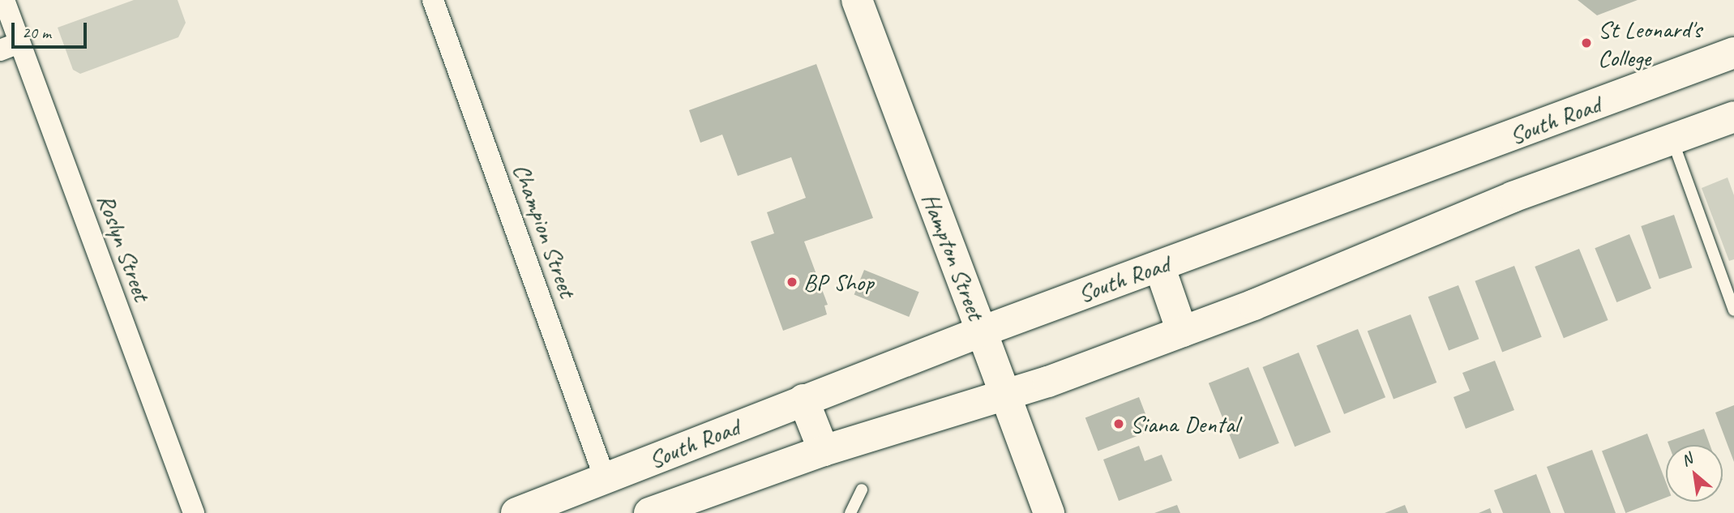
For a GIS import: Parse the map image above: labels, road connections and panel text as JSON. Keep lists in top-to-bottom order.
{
  "streets": {
    "main road": ["South Road", "Hampton Street"],
    "street": ["Champion Street", "Roslyn Street"]
  },
  "crossings": [
    ["South Road", "Champion Street"],
    ["South Road", "Hampton Street"]
  ],
  "places": ["St Leonard's College", "BP Shop", "Siana Dental"],
  "scale_bar": "20 m",
  "north": "top left"
}
